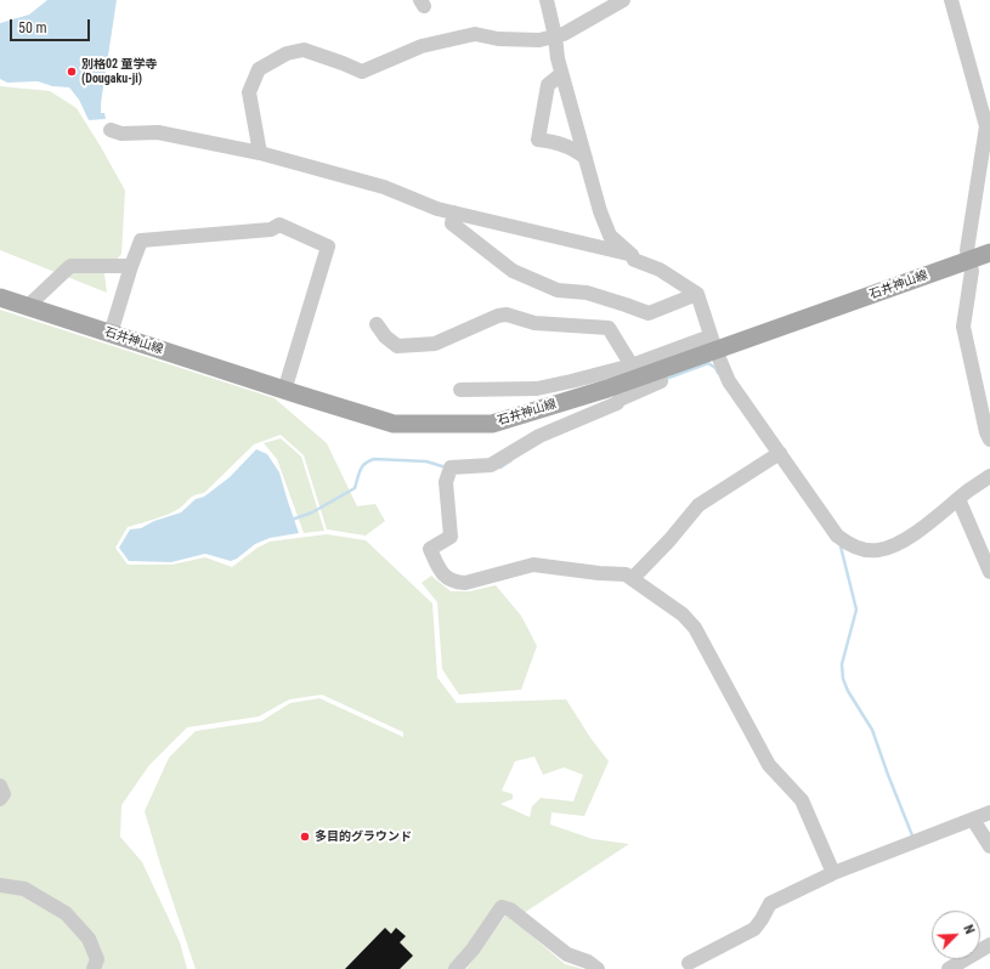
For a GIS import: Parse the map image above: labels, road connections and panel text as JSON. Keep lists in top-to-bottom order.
{
  "streets": {
    "main road": ["石井神山線"]
  },
  "places": ["別格02 童学寺 (Dougaku-ji)", "多目的グラウンド"],
  "scale_bar": "50 m",
  "north": "top right"
}
